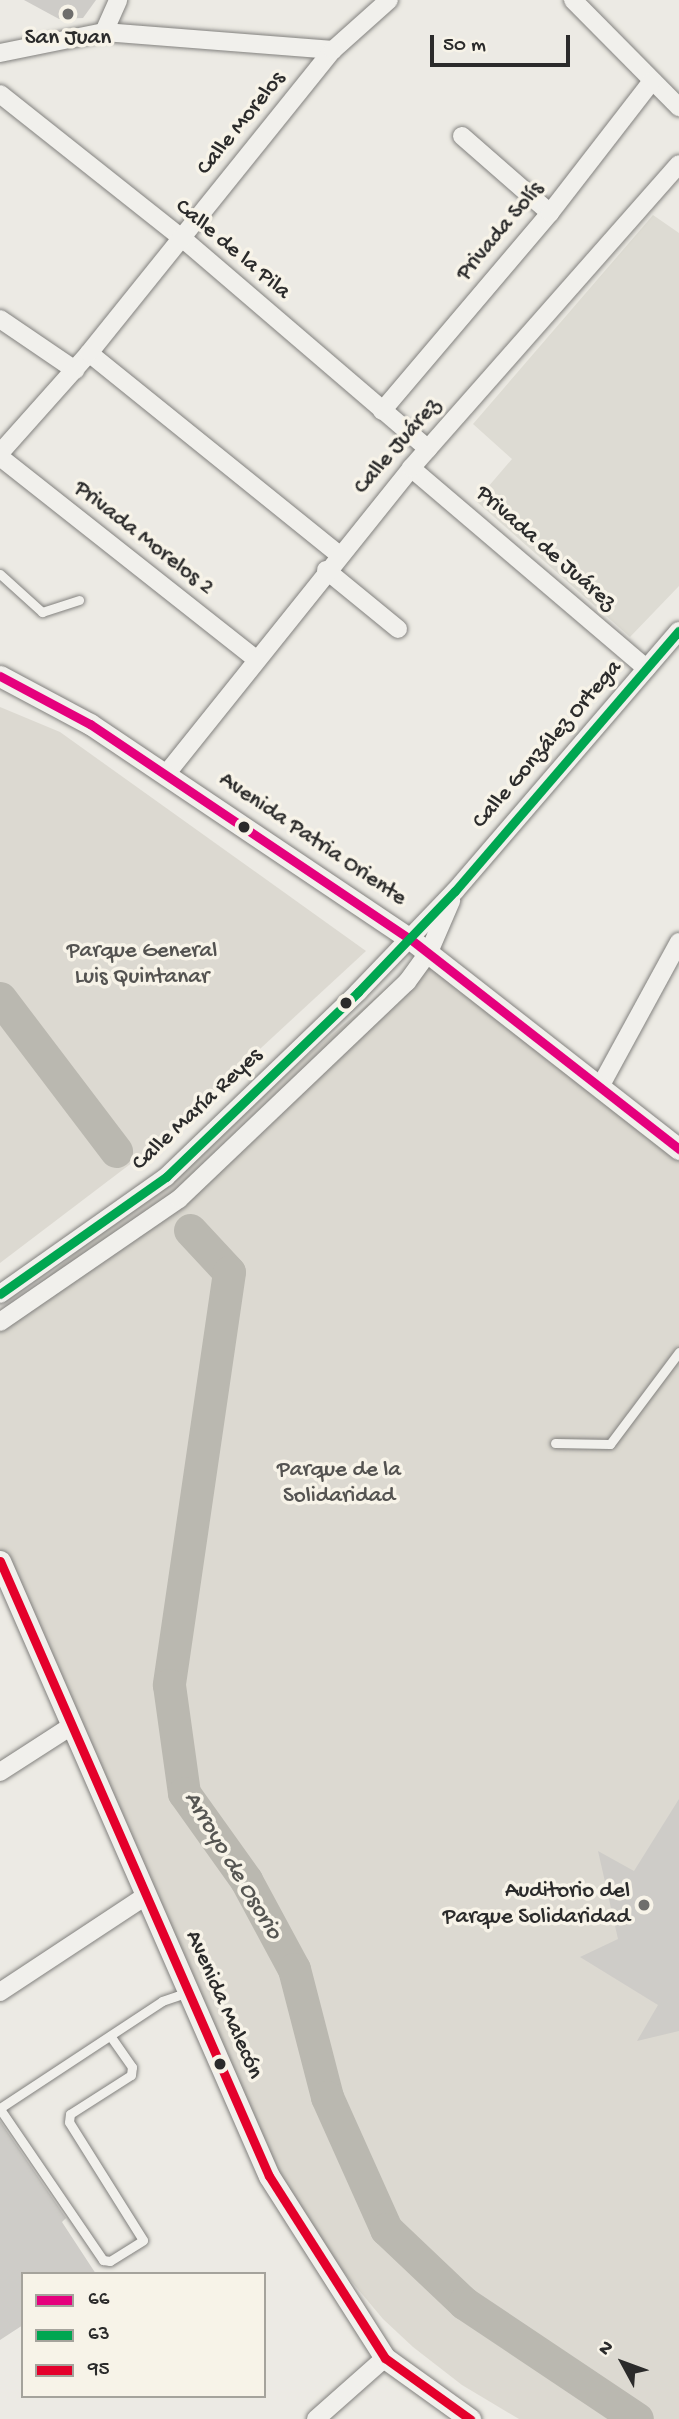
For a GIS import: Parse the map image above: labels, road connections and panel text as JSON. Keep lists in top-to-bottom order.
{
  "streets": {
    "street": [
      "Calle Morelos",
      "Privada Solís",
      "Calle de la Pila",
      "Calle Juárez",
      "Privada Morelos 2",
      "Privada de Juárez",
      "Calle González Ortega",
      "Avenida Patria Oriente",
      "Calle María Reyes",
      "Avenida Malecón"
    ]
  },
  "crossings": [
    ["Calle Morelos", "Calle de la Pila"],
    ["Calle Morelos", "Privada Morelos 2"],
    ["Privada Solís", "Calle de la Pila"],
    ["Calle de la Pila", "Calle Juárez"],
    ["Calle Juárez", "Privada Morelos 2"],
    ["Calle Juárez", "Privada de Juárez"],
    ["Calle Juárez", "Avenida Patria Oriente"],
    ["Privada de Juárez", "Calle González Ortega"],
    ["Calle González Ortega", "Avenida Patria Oriente"],
    ["Calle González Ortega", "Calle María Reyes"],
    ["Avenida Patria Oriente", "Calle María Reyes"]
  ],
  "water": ["Arroyo de Osorio"],
  "parks": ["Parque General Luis Quintanar", "Parque de la Solidaridad"],
  "places": ["San Juan", "Auditorio del Parque Solidaridad"],
  "lines": ["transit line 63", "transit line 66", "transit line 95"],
  "legend": ["66", "63", "95"],
  "scale_bar": "50 m",
  "north": "top left"
}
